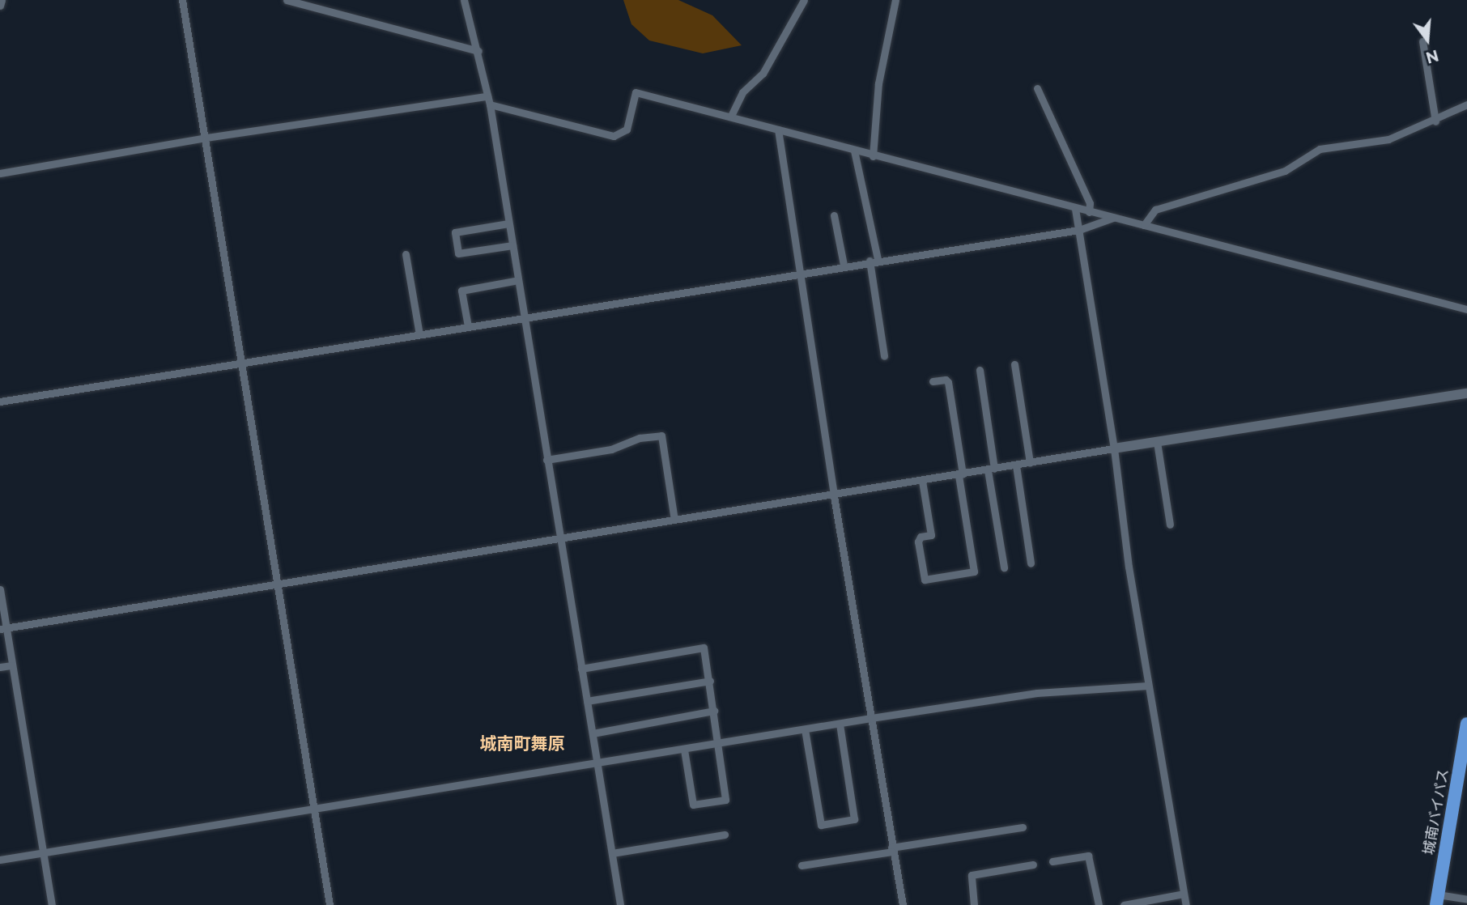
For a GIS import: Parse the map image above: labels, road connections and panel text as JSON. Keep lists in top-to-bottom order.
{
  "streets": {
    "highway": ["城南バイパス"]
  },
  "districts": ["城南町舞原"],
  "north": "bottom"
}
